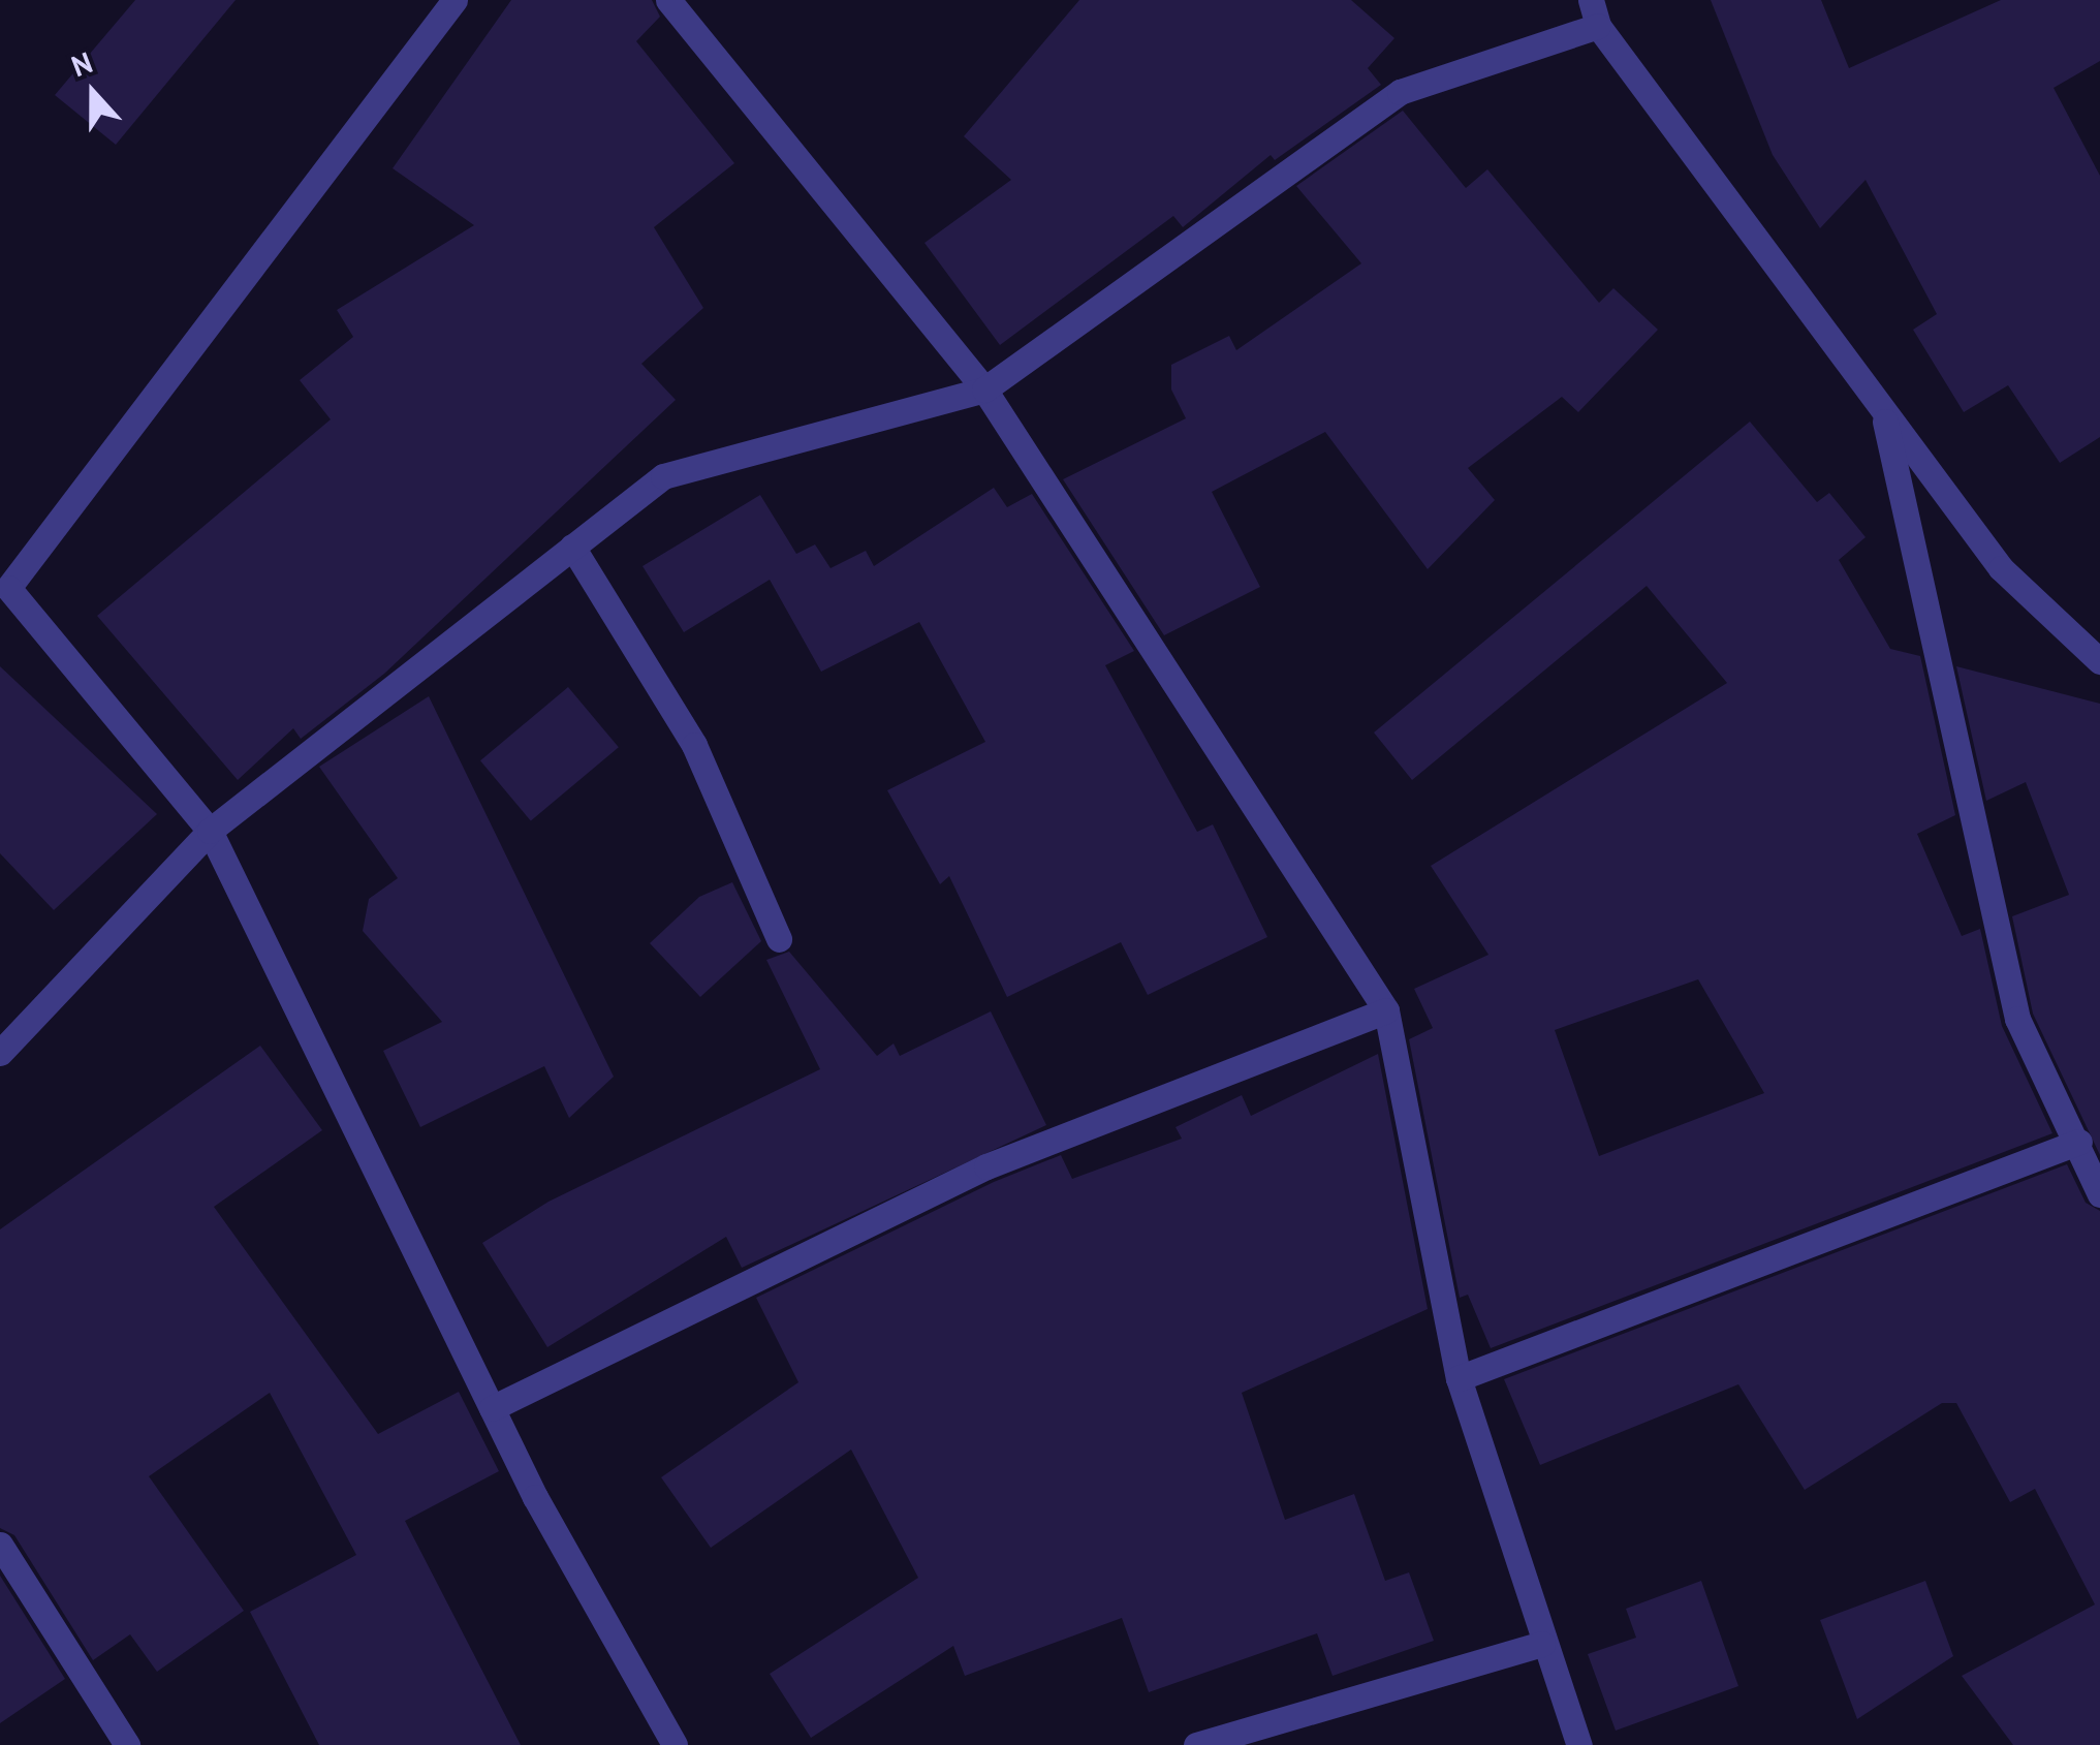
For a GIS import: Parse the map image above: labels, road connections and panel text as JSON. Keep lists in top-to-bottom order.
{
  "north": "top"
}
